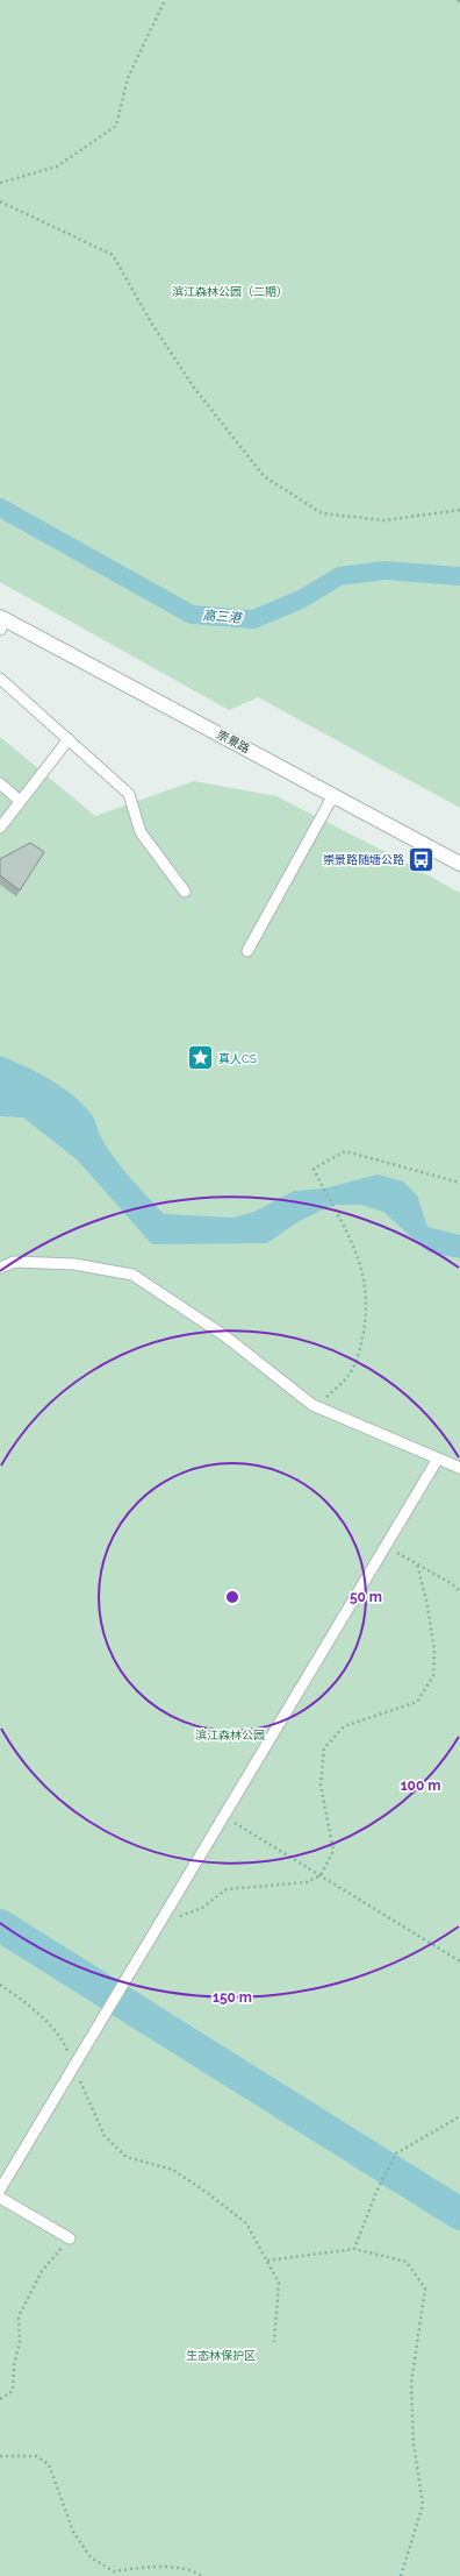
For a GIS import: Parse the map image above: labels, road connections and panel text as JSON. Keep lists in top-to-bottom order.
{
  "streets": {
    "street": ["崇景路"]
  },
  "water": ["高三港"],
  "parks": ["滨江森林公园（二期）", "滨江森林公园", "生态林保护区"],
  "places": {
    "bus stop": ["崇景路随塘公路"],
    "place": ["真人CS"]
  },
  "rings": ["50 m", "100 m", "150 m"]
}
